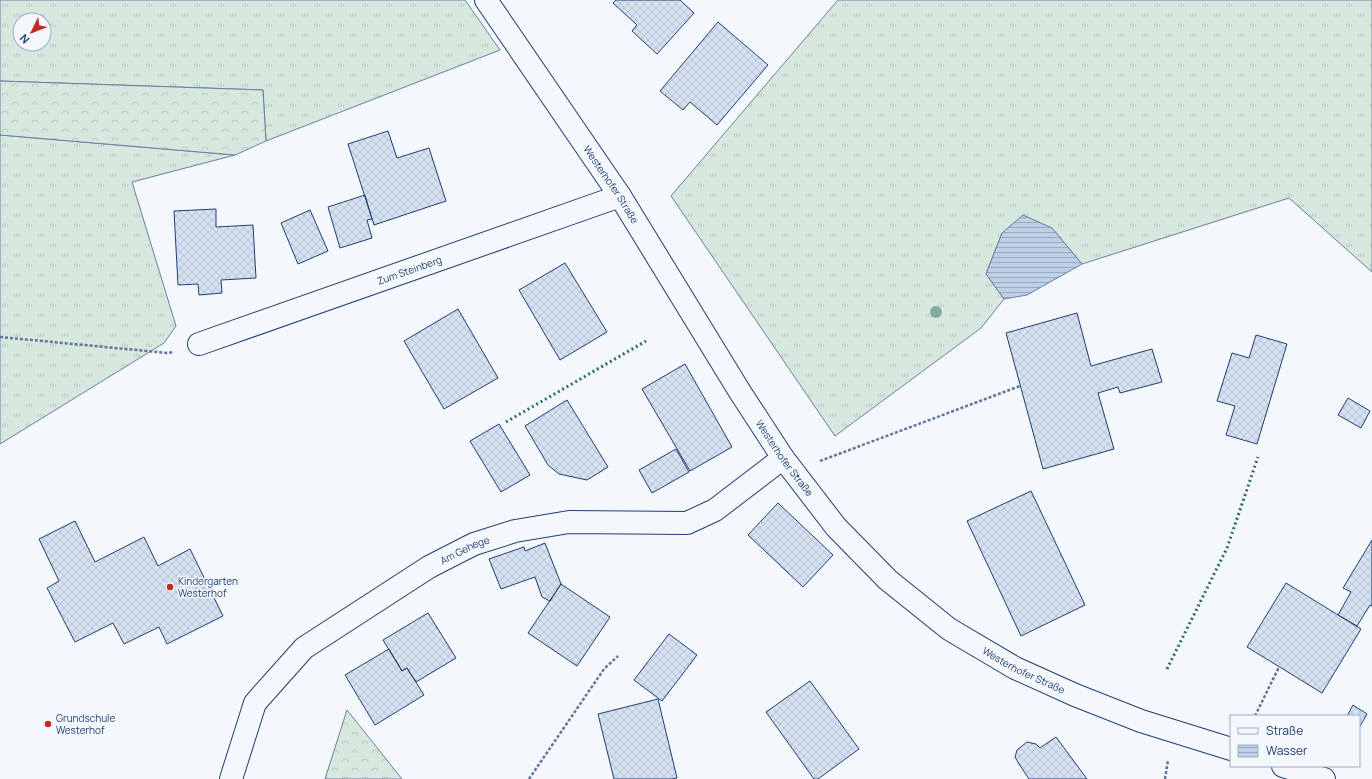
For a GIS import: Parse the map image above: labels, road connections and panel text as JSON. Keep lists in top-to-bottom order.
{
  "streets": {
    "main road": ["Westerhofer Straße", "Zum Steinberg", "Am Gehege"]
  },
  "crossings": [
    ["Westerhofer Straße", "Zum Steinberg"],
    ["Westerhofer Straße", "Am Gehege"]
  ],
  "places": ["Kindergarten Westerhof", "Grundschule Westerhof"],
  "legend": ["Straße", "Wasser"],
  "north": "bottom left"
}
